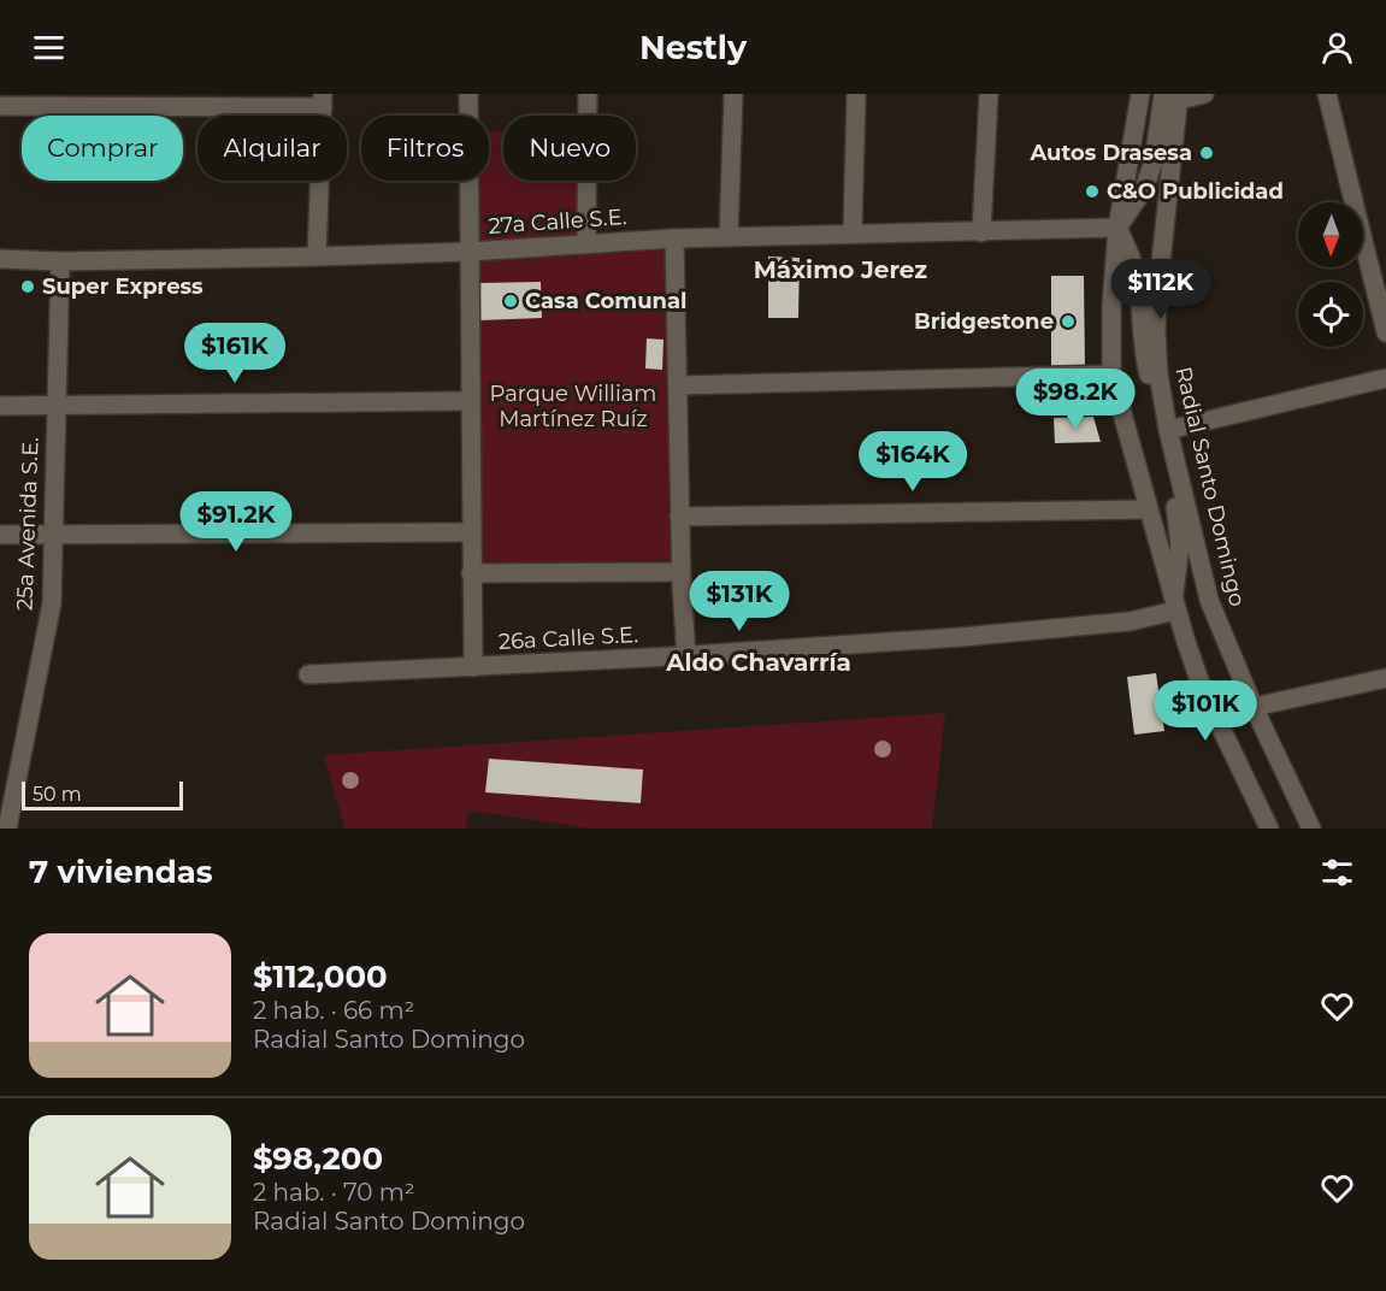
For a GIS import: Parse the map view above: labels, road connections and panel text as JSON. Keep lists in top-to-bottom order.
{
  "streets": {
    "street": [
      "27a Calle S.E.",
      "Radial Santo Domingo",
      "25a Avenida S.E.",
      "26a Calle S.E."
    ]
  },
  "crossings": [
    ["27a Calle S.E.", "25a Avenida S.E."]
  ],
  "districts": ["Máximo Jerez", "Aldo Chavarría"],
  "parks": ["Parque William Martínez Ruíz"],
  "places": [
    "Autos Drasesa",
    "C&O Publicidad",
    "Super Express",
    "Casa Comunal",
    "Bridgestone"
  ],
  "scale_bar": "50 m",
  "north": "bottom",
  "page": {
    "header": "Nestly",
    "chip": [
      "Comprar",
      "Alquilar",
      "Filtros",
      "Nuevo"
    ],
    "price": [
      "$112K",
      "$161K",
      "$98.2K",
      "$164K",
      "$91.2K",
      "$131K",
      "$101K"
    ],
    "scale": "50 m",
    "heading": "7 viviendas",
    "list": [
      {
        "name": "$112,000",
        "note": "2 hab. · 66 m² · Radial Santo Domingo"
      },
      {
        "name": "$98,200",
        "note": "2 hab. · 70 m² · Radial Santo Domingo"
      }
    ]
  }
}
